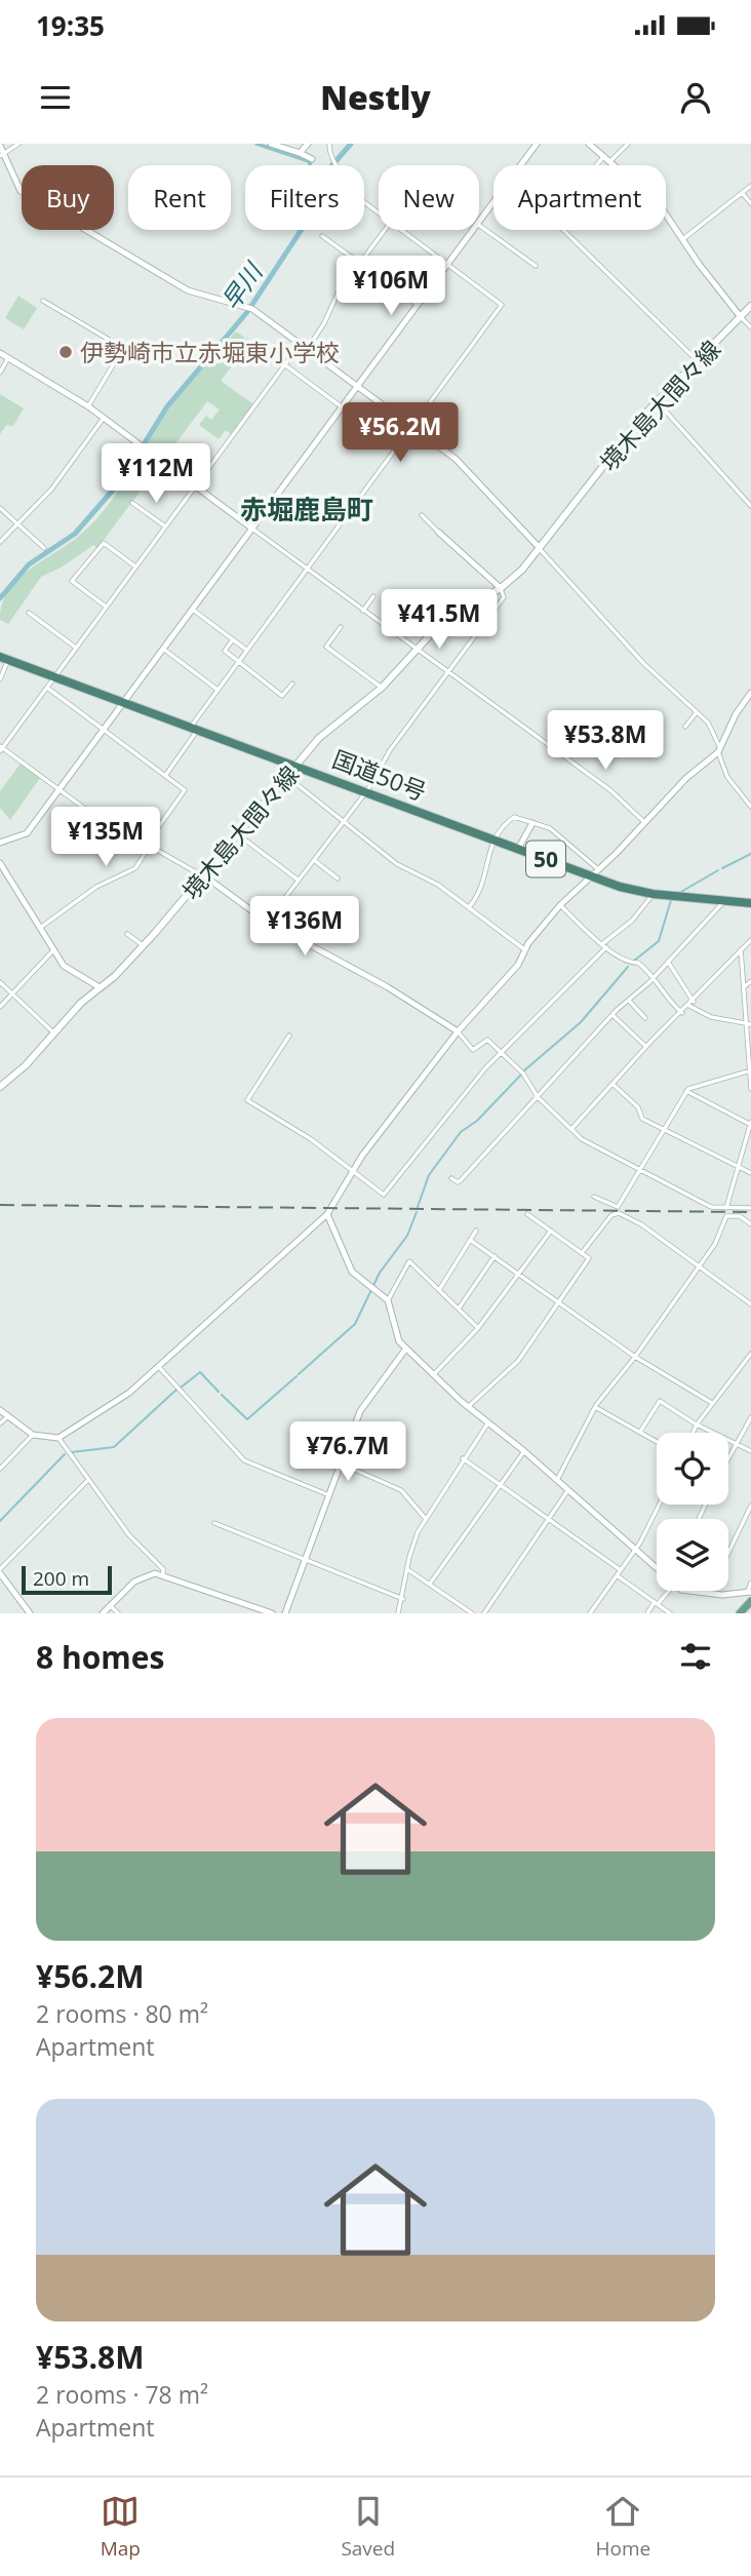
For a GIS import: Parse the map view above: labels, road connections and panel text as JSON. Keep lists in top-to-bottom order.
{
  "streets": {
    "highway": ["国道50号", "50"],
    "main road": ["境木島大間々線"]
  },
  "crossings": [
    ["境木島大間々線", "国道50号"]
  ],
  "districts": ["赤堀鹿島町"],
  "water": ["早川"],
  "places": ["伊勢崎市立赤堀東小学校"],
  "scale_bar": "200 m",
  "page": {
    "status": "19:35",
    "header": "Nestly",
    "chip": [
      "Buy",
      "Rent",
      "Filters",
      "New",
      "Apartment"
    ],
    "price": [
      "¥106M",
      "¥56.2M",
      "¥112M",
      "¥41.5M",
      "¥53.8M",
      "¥135M",
      "¥136M",
      "¥76.7M"
    ],
    "scale": "200 m",
    "heading": "8 homes",
    "list": [
      {
        "name": "¥56.2M",
        "note": "2 rooms · 80 m² · Apartment"
      },
      {
        "name": "¥53.8M",
        "note": "2 rooms · 78 m² · Apartment"
      }
    ],
    "tabs": ["Map", "Saved", "Home"]
  }
}
